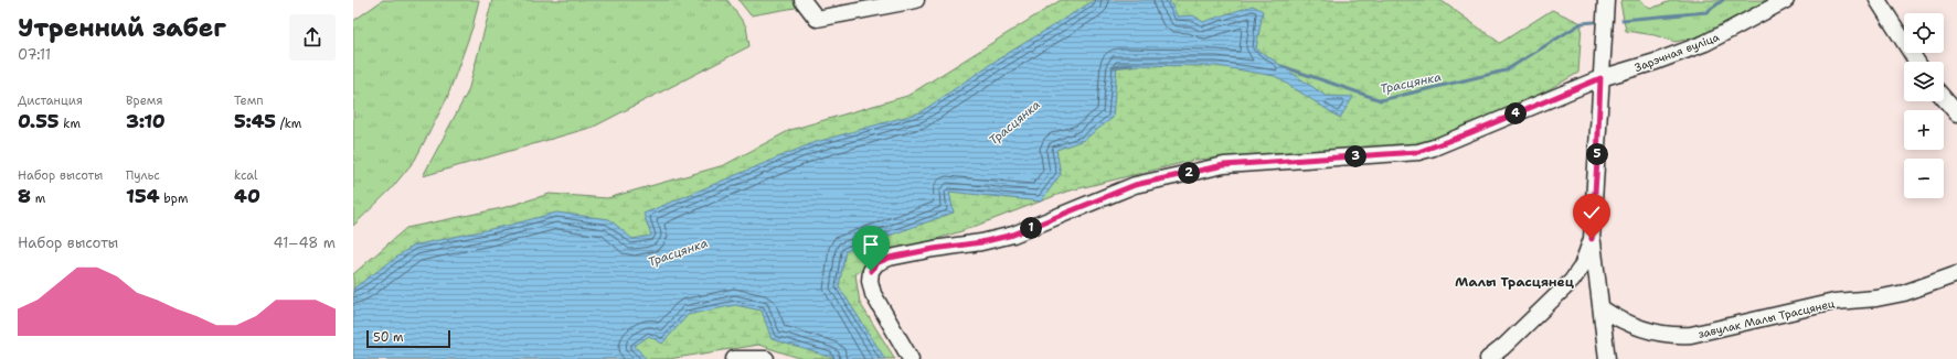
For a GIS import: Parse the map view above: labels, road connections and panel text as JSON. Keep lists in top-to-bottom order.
{
  "streets": {
    "street": ["Зарэчная вуліца", "завулак Малы Трасцянец"]
  },
  "districts": ["Малы Трасцянец"],
  "water": ["Трасцянка"],
  "scale_bar": "50 m",
  "page": {
    "heading": ["Утренний забег", "07:11"],
    "map_buttons": ["+", "−"],
    "stats": [
      ["Дистанция", "0.55 km"],
      ["Время", "3:10"],
      ["Темп", "5:45 /km"],
      ["Набор высоты", "8 m"],
      ["Пульс", "154 bpm"],
      ["kcal", "40"]
    ],
    "pins": [
      "4",
      "5",
      "3",
      "2",
      "1"
    ],
    "chart": ["Набор высоты", "41–48 m"],
    "scale": "50 m"
  }
}
